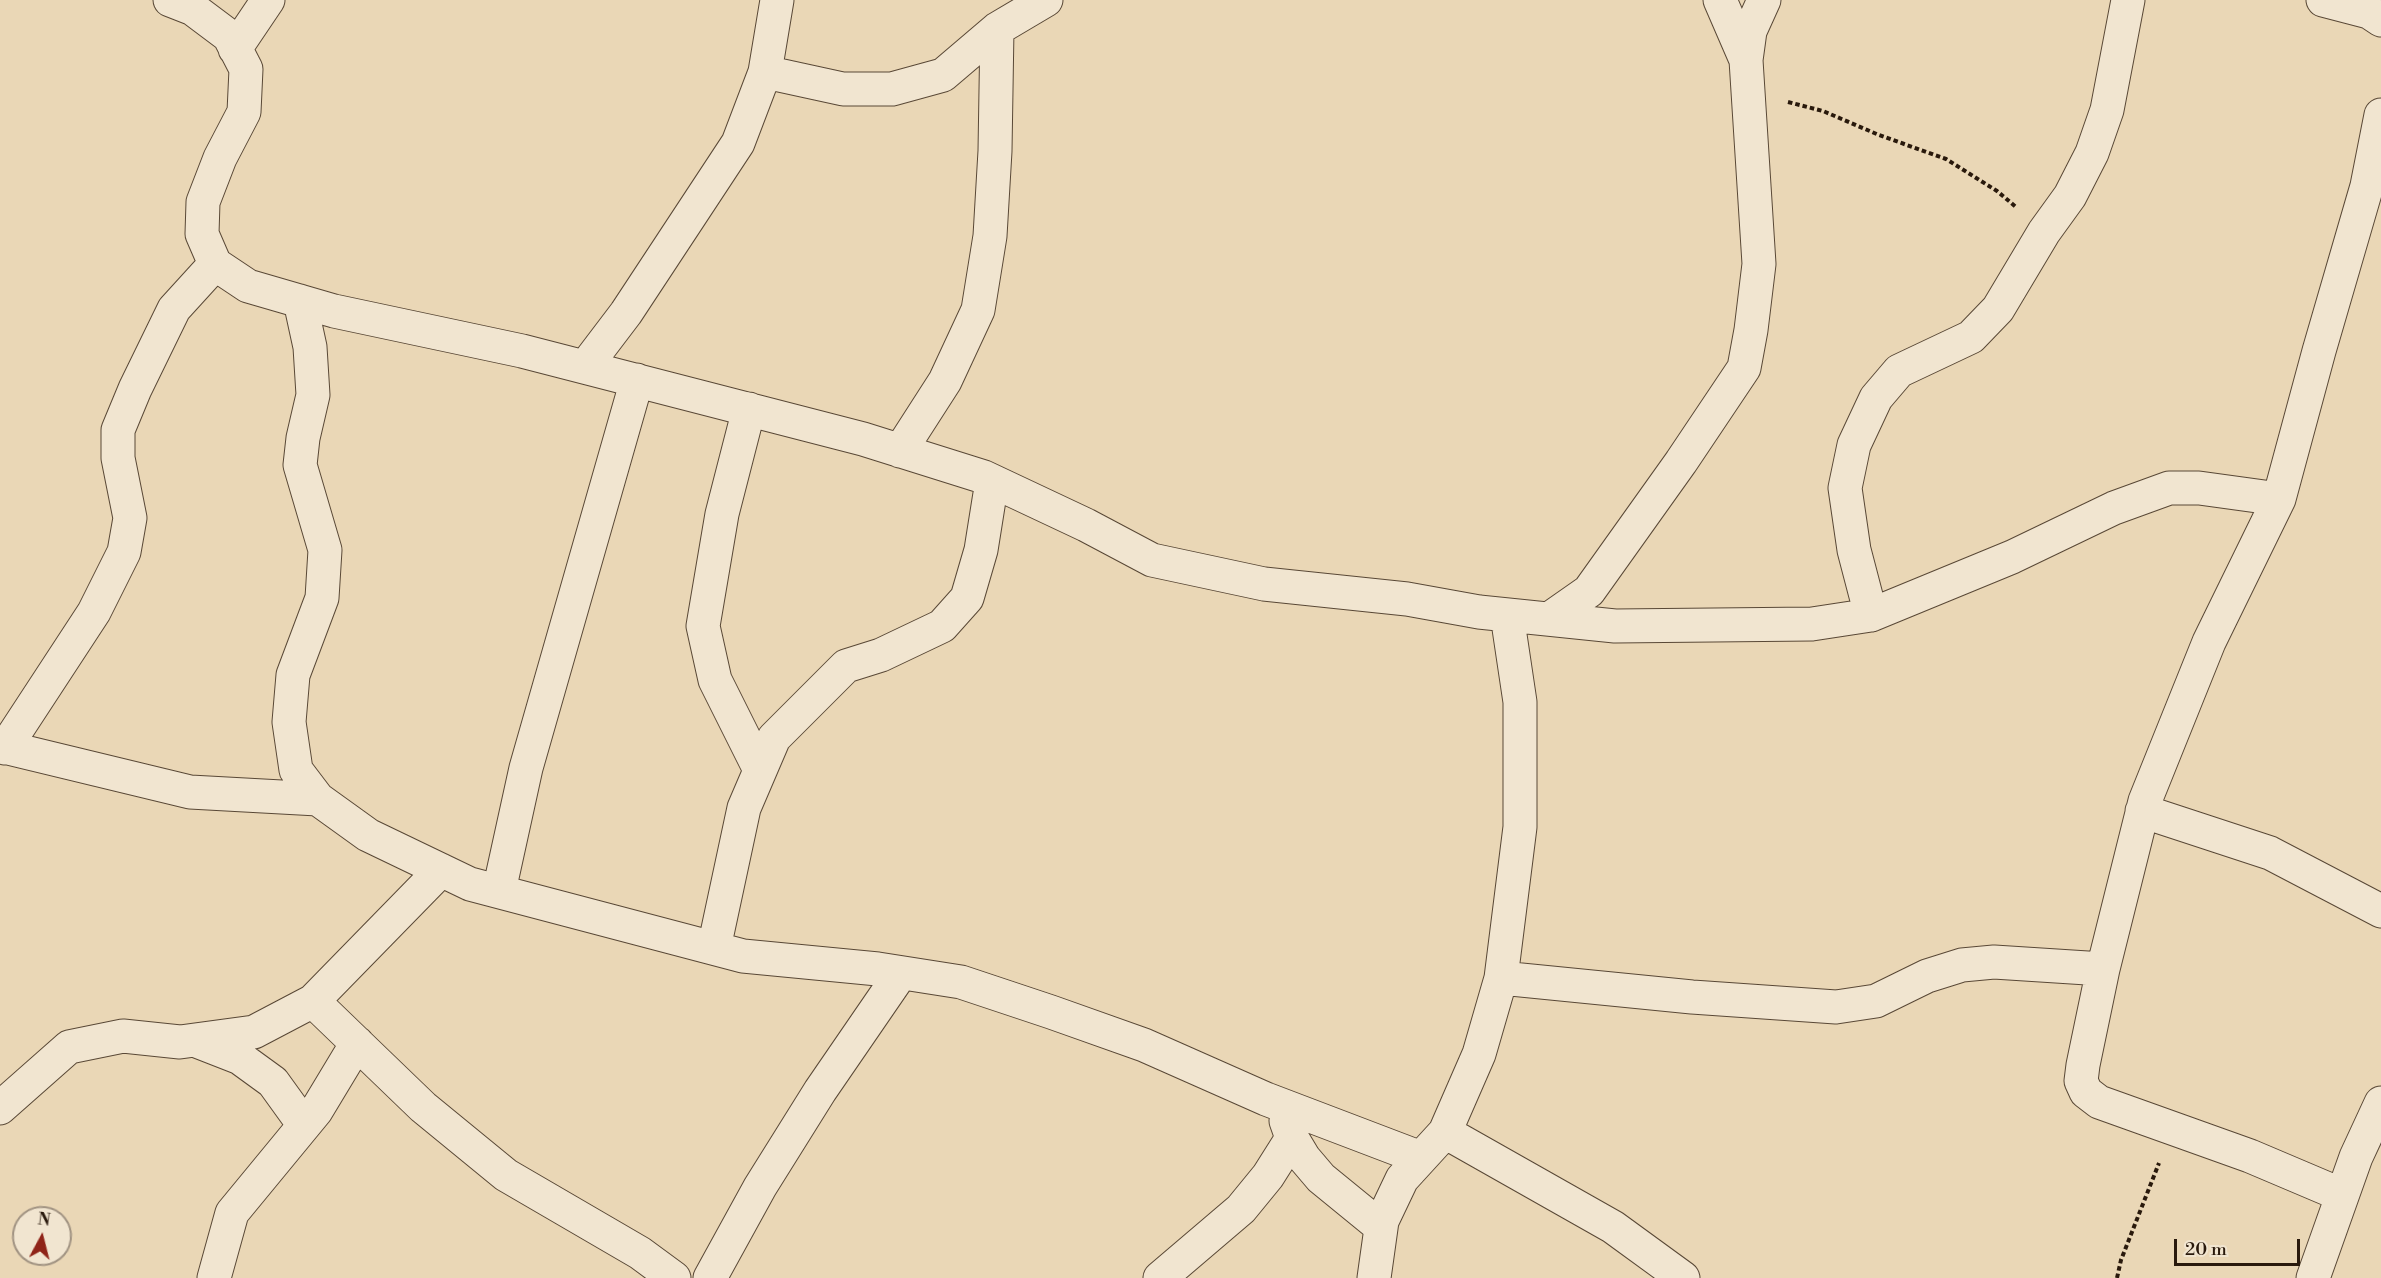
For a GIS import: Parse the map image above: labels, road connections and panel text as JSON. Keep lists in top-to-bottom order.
{
  "scale_bar": "20 m",
  "north": "top"
}
